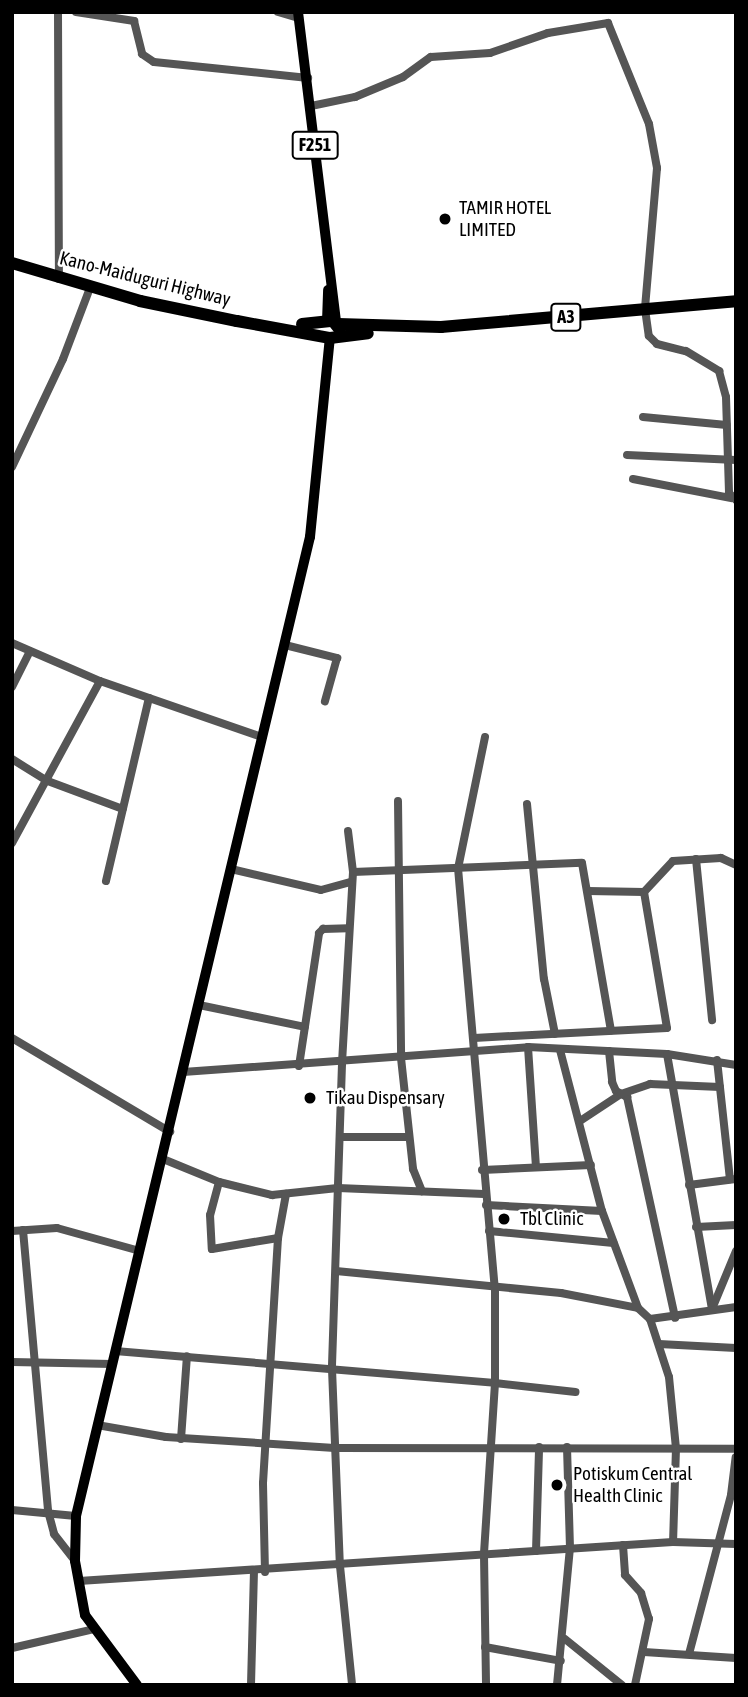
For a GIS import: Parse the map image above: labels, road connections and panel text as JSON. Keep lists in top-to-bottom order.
{
  "streets": {
    "highway": ["Kano-Maiduguri Highway", "A3"],
    "main road": ["F251"]
  },
  "crossings": [
    ["F251", "Kano-Maiduguri Highway"]
  ],
  "places": [
    "TAMIR HOTEL LIMITED",
    "Tikau Dispensary",
    "Tbl Clinic",
    "Potiskum Central Health Clinic"
  ]
}
